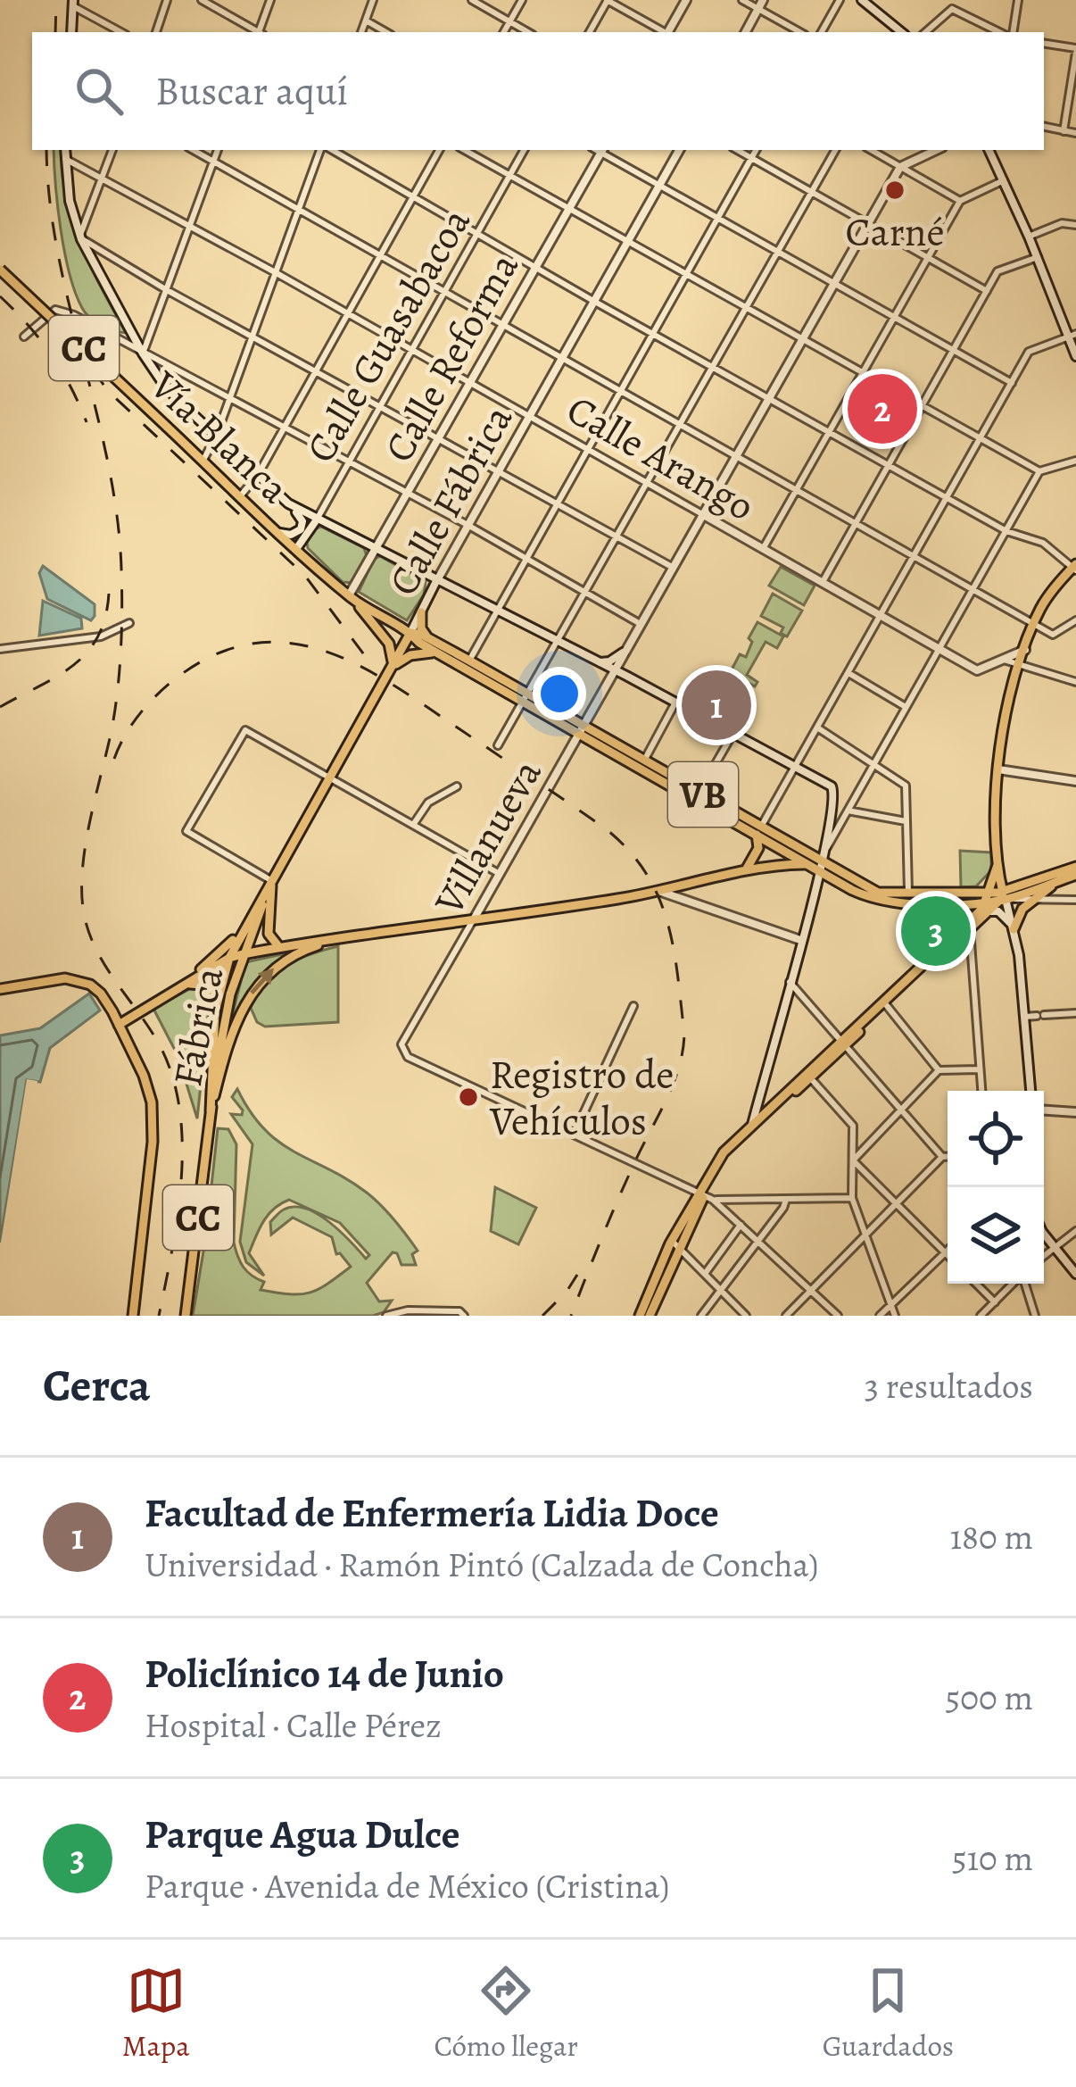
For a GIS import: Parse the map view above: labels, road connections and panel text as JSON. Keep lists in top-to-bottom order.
{
  "streets": {
    "main road": [
      "CC",
      "Vía Blanca",
      "Calle Fábrica",
      "VB",
      "Fábrica"
    ],
    "street": [
      "Calle Guasabacoa",
      "Calle Reforma",
      "Calle Arango",
      "Villanueva"
    ]
  },
  "crossings": [
    ["Calle Guasabacoa", "Vía Blanca"],
    ["Calle Guasabacoa", "Calle Arango"],
    ["Calle Reforma", "Vía Blanca"],
    ["Calle Reforma", "Calle Arango"],
    ["Vía Blanca", "Calle Fábrica"],
    ["Vía Blanca", "Villanueva"],
    ["Calle Arango", "Calle Fábrica"],
    ["Calle Arango", "Villanueva"],
    ["Calle Fábrica", "Fábrica"]
  ],
  "places": ["Carné", "Registro de Vehículos"],
  "page": {
    "search": "Buscar aquí",
    "pins": ["2", "1", "3"],
    "heading": ["Cerca", "3 resultados"],
    "list": [
      {
        "mark": "1",
        "name": "Facultad de Enfermería Lidia Doce",
        "note": "Universidad · Ramón Pintó (Calzada de Concha)",
        "value": "180 m"
      },
      {
        "mark": "2",
        "name": "Policlínico 14 de Junio",
        "note": "Hospital · Calle Pérez",
        "value": "500 m"
      },
      {
        "mark": "3",
        "name": "Parque Agua Dulce",
        "note": "Parque · Avenida de México (Cristina)",
        "value": "510 m"
      }
    ],
    "nav": ["Mapa", "Cómo llegar", "Guardados"]
  }
}
